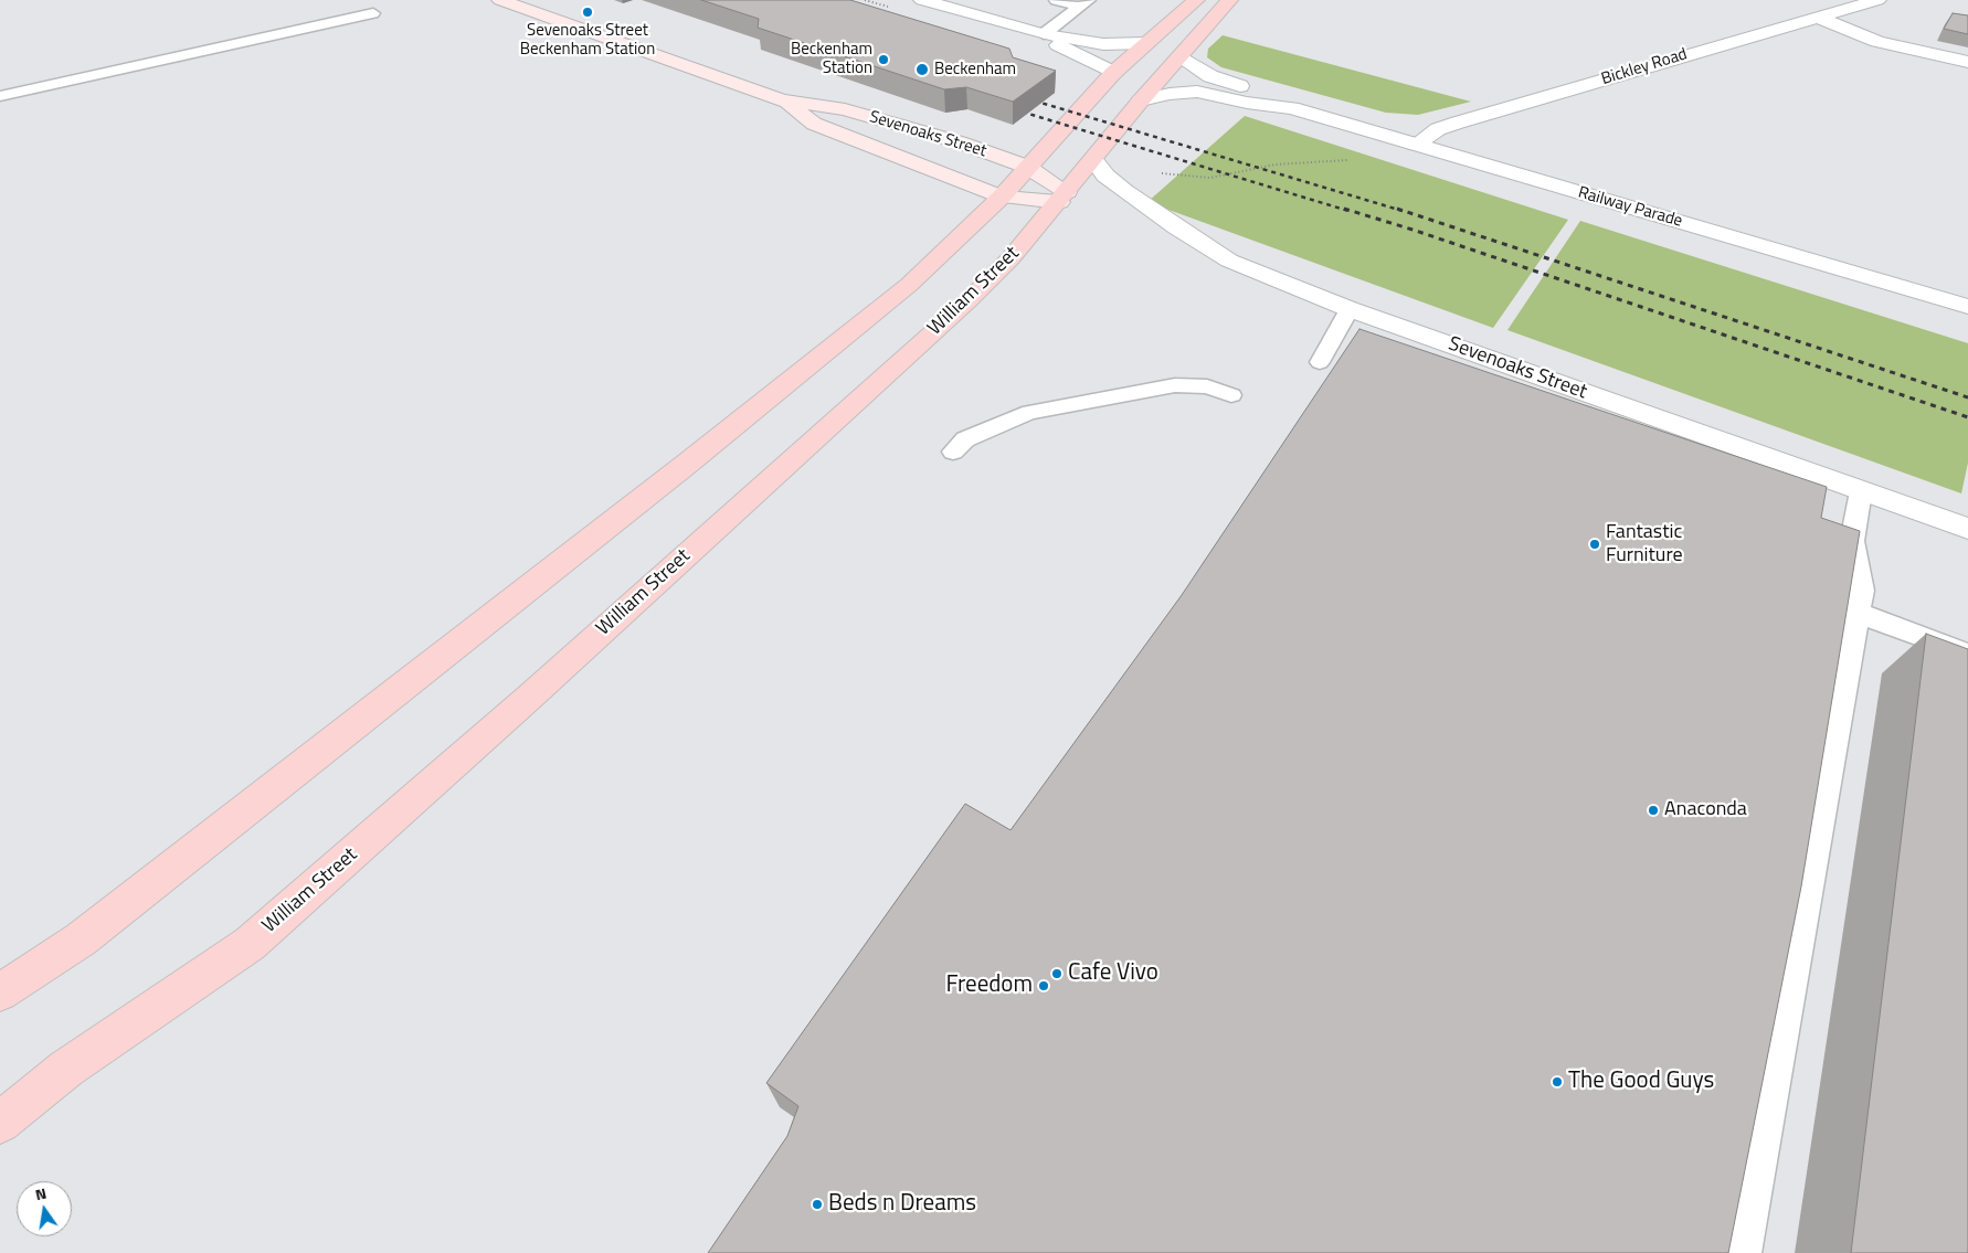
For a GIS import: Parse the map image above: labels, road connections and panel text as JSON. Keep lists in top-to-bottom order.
{
  "streets": {
    "main road": ["Sevenoaks Street", "William Street"],
    "street": ["Bickley Road", "Railway Parade"]
  },
  "crossings": [
    ["Bickley Road", "Railway Parade"],
    ["Sevenoaks Street", "William Street"],
    ["Railway Parade", "William Street"]
  ],
  "places": [
    "Sevenoaks Street Beckenham Station",
    "Beckenham Station",
    "Beckenham",
    "Fantastic Furniture",
    "Anaconda",
    "Cafe Vivo",
    "Freedom",
    "The Good Guys",
    "Beds n Dreams"
  ],
  "north": "top"
}
